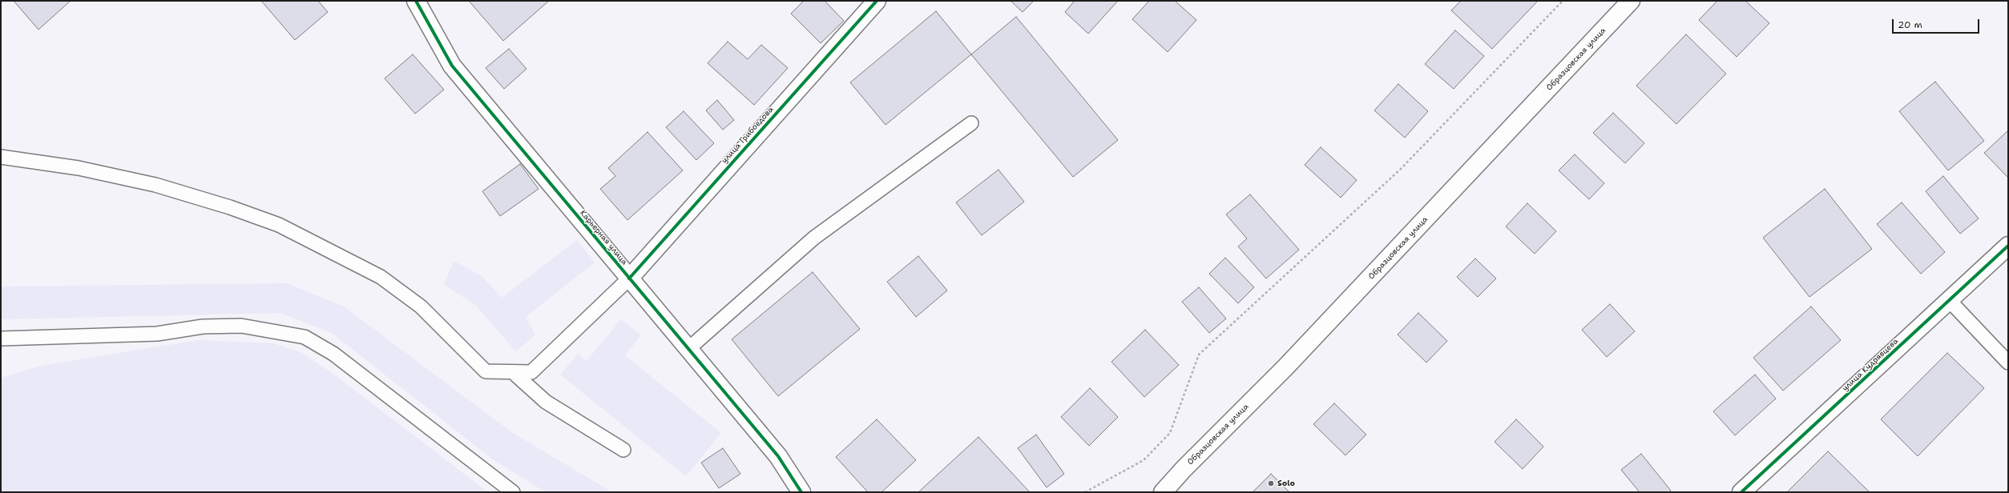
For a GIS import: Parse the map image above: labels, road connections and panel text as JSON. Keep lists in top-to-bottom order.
{
  "streets": {
    "street": [
      "Образцовская улица",
      "улица Грибоедова",
      "Карьерная улица",
      "улица Кудрявцева"
    ]
  },
  "crossings": [
    ["улица Грибоедова", "Карьерная улица"]
  ],
  "places": ["Solo"],
  "scale_bar": "20 m"
}
